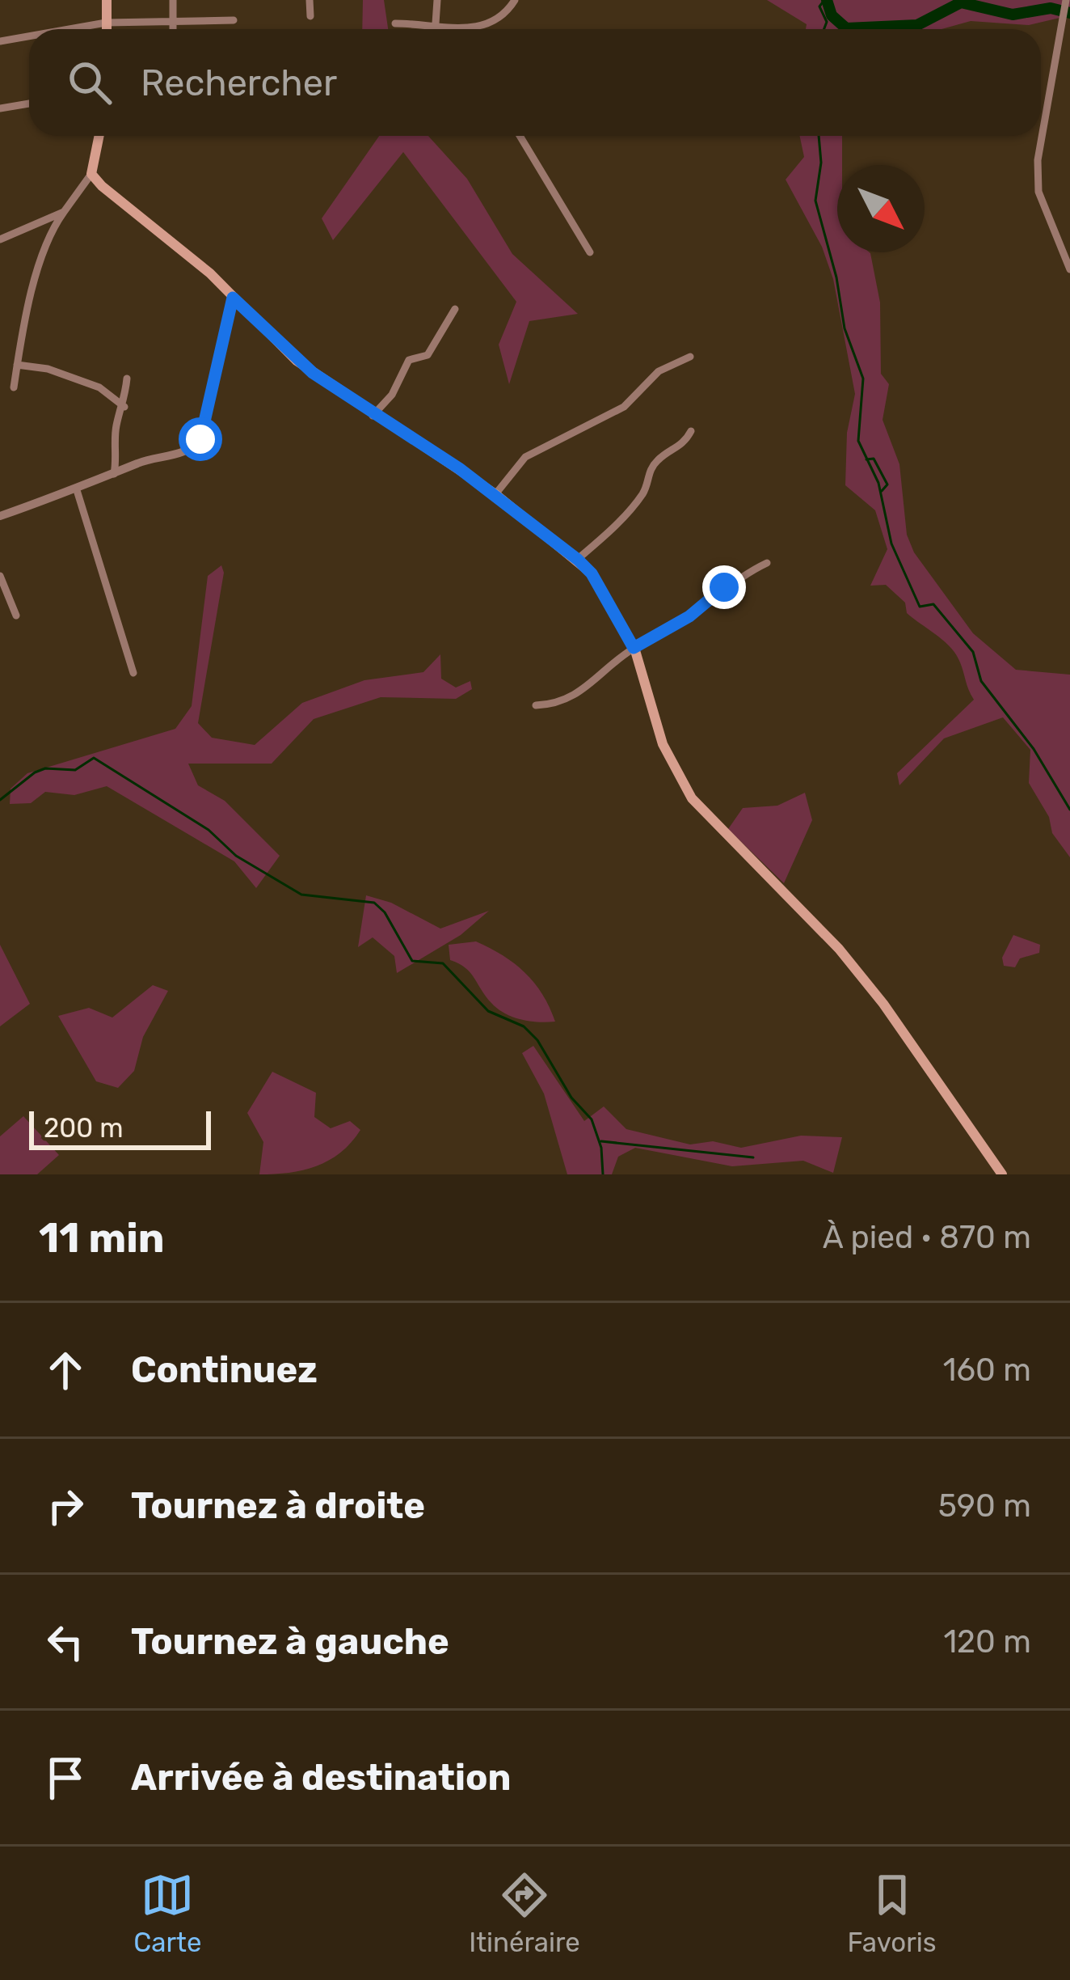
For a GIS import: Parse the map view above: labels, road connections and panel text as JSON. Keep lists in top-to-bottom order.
{
  "scale_bar": "200 m",
  "north": "bottom right",
  "page": {
    "search": "Rechercher",
    "scale": "200 m",
    "heading": ["11 min", "À pied · 870 m"],
    "list": [
      ["Continuez", "160 m"],
      ["Tournez à droite", "590 m"],
      ["Tournez à gauche", "120 m"],
      "Arrivée à destination"
    ],
    "nav": ["Carte", "Itinéraire", "Favoris"]
  }
}
